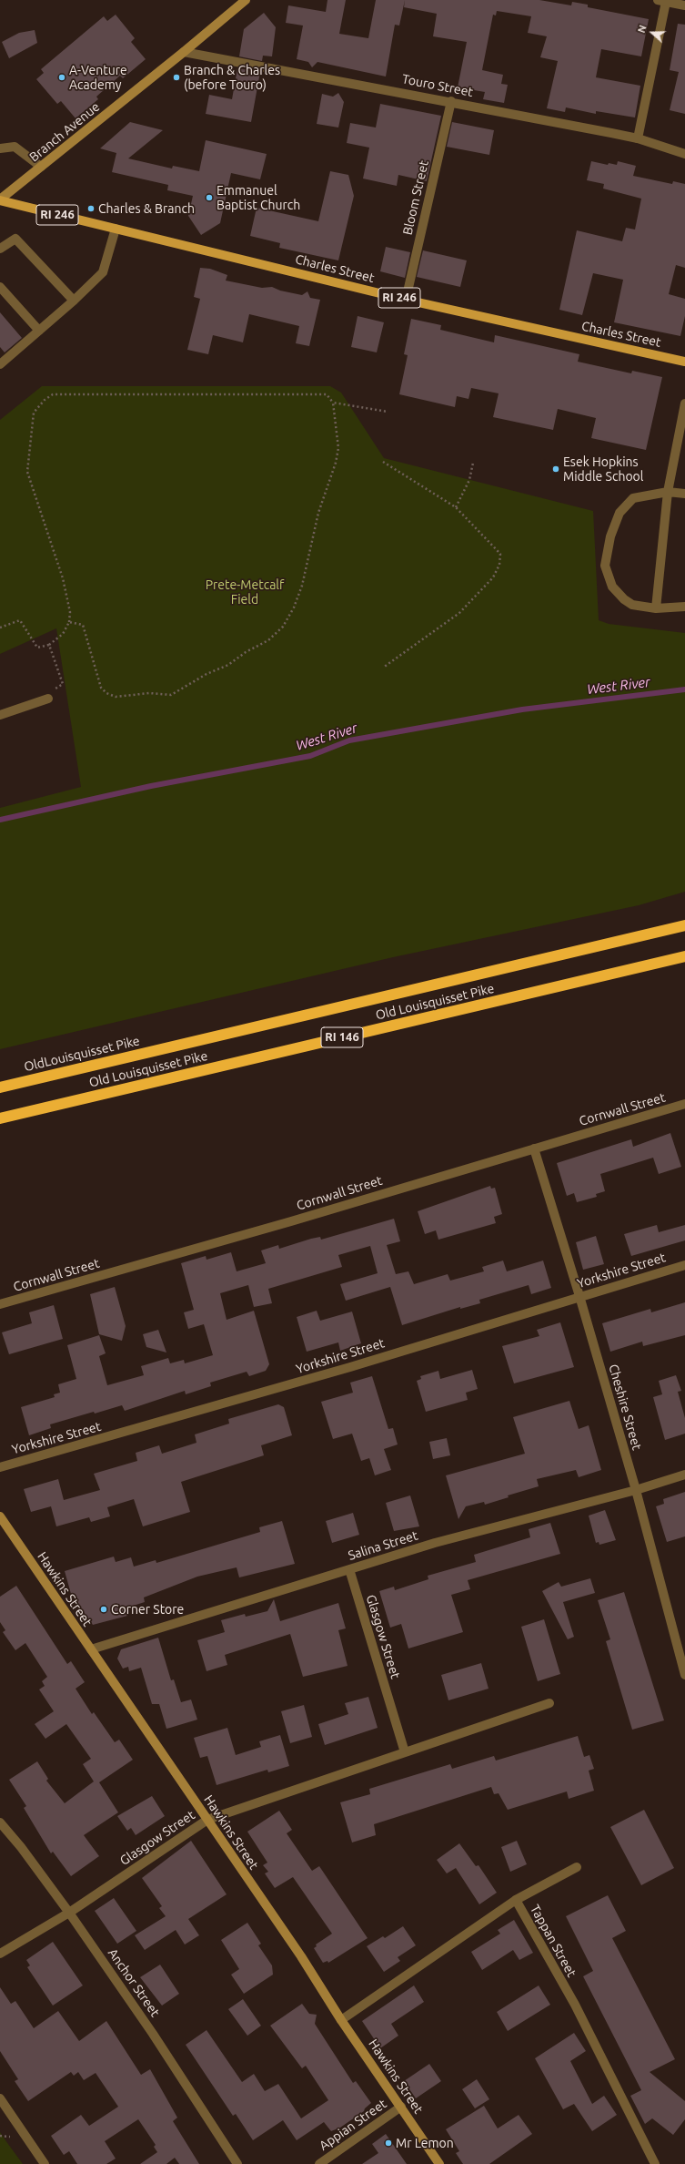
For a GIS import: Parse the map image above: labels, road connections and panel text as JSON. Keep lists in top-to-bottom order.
{
  "streets": {
    "highway": ["Old Louisquisset Pike", "RI 146", "OldLouisquisset Pike"],
    "main road": ["RI 246", "Charles Street"],
    "street": [
      "Touro Street",
      "Branch Avenue",
      "Bloom Street",
      "Cornwall Street",
      "Yorkshire Street",
      "Cheshire Street",
      "Salina Street",
      "Hawkins Street",
      "Glasgow Street",
      "Tappan Street",
      "Anchor Street",
      "Appian Street"
    ]
  },
  "crossings": [
    ["Touro Street", "Branch Avenue"],
    ["Touro Street", "Bloom Street"],
    ["Branch Avenue", "Charles Street"],
    ["Bloom Street", "Charles Street"],
    ["Old Louisquisset Pike", "OldLouisquisset Pike"],
    ["Cornwall Street", "Cheshire Street"],
    ["Yorkshire Street", "Cheshire Street"],
    ["Cheshire Street", "Salina Street"],
    ["Salina Street", "Hawkins Street"],
    ["Salina Street", "Glasgow Street"],
    ["Hawkins Street", "Glasgow Street"],
    ["Hawkins Street", "Tappan Street"],
    ["Hawkins Street", "Appian Street"],
    ["Glasgow Street", "Anchor Street"]
  ],
  "water": ["West River"],
  "parks": ["Prete-Metcalf Field"],
  "places": [
    "A-Venture Academy",
    "Branch & Charles (before Touro)",
    "Emmanuel Baptist Church",
    "Charles & Branch",
    "Esek Hopkins Middle School",
    "Corner Store",
    "Mr Lemon"
  ],
  "north": "left"
}
